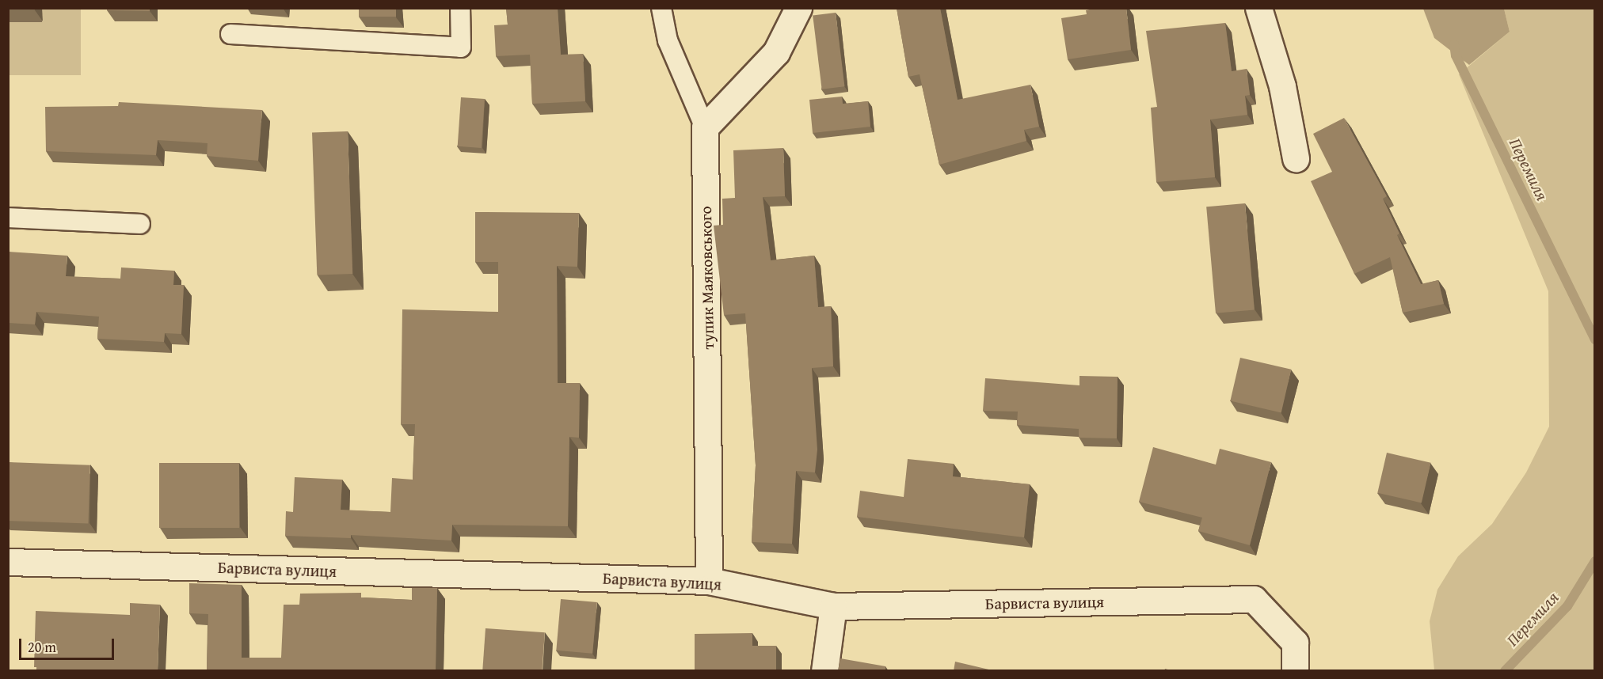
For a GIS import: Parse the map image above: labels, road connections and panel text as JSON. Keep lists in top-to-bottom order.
{
  "streets": {
    "street": ["тупик Маяковського", "Барвиста вулиця"]
  },
  "crossings": [
    ["тупик Маяковського", "Барвиста вулиця"]
  ],
  "water": ["Перемиля"],
  "scale_bar": "20 m"
}
